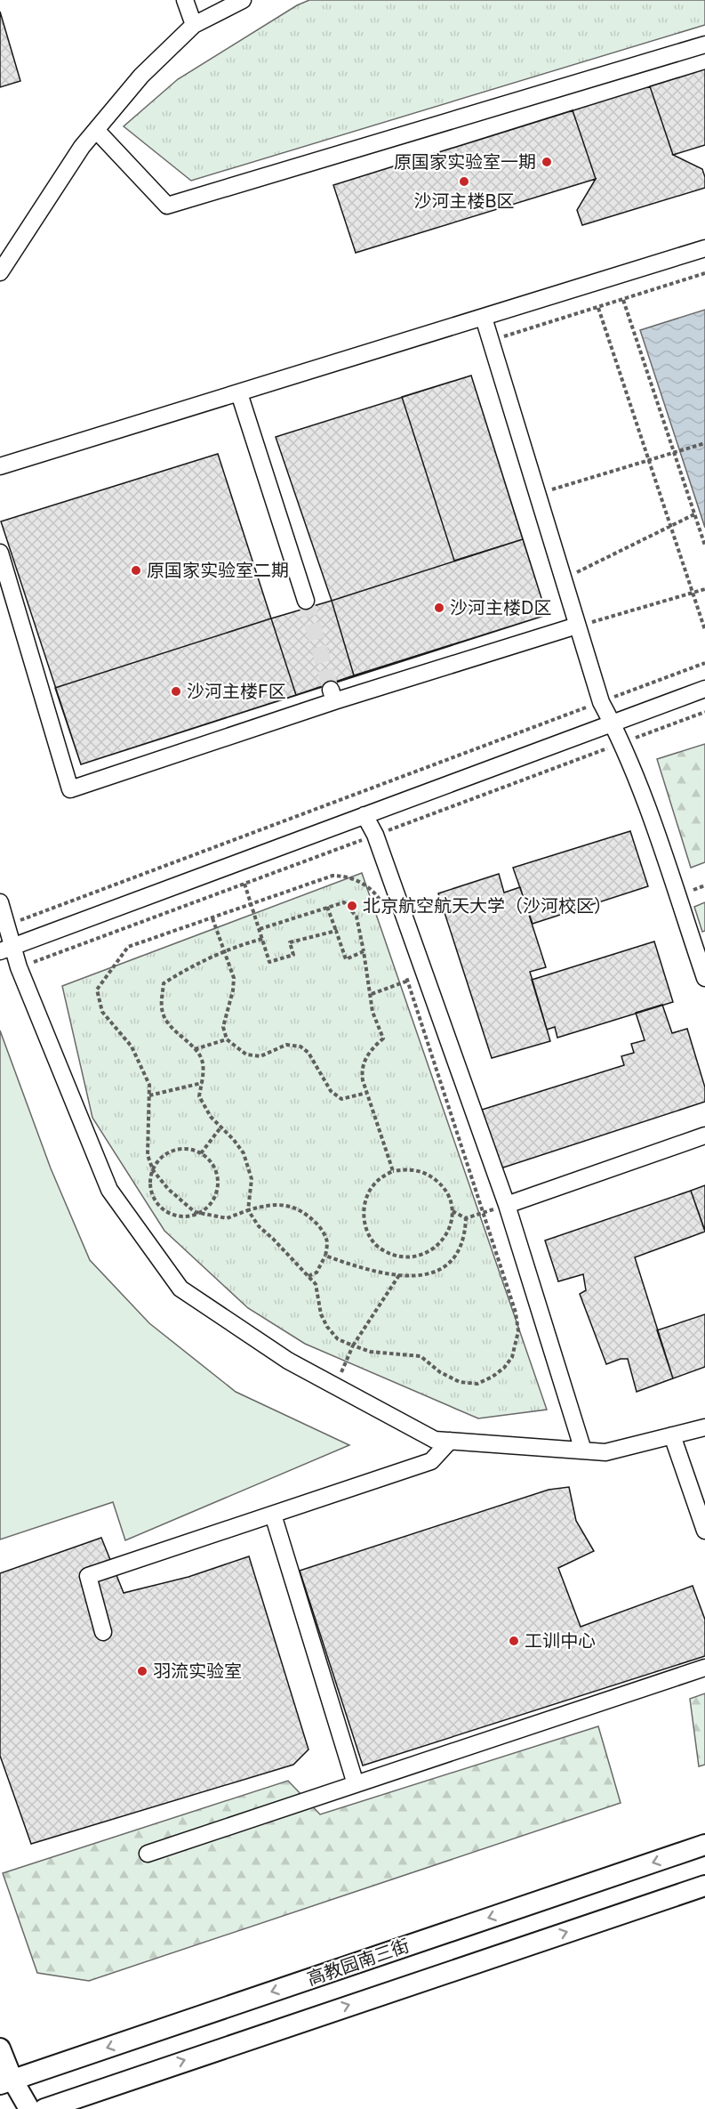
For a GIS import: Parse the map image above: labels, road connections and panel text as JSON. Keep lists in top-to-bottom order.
{
  "streets": {
    "street": ["高教园南三街"]
  },
  "places": [
    "原国家实验室一期",
    "沙河主楼B区",
    "原国家实验室二期",
    "沙河主楼D区",
    "沙河主楼F区",
    "北京航空航天大学（沙河校区）",
    "工训中心",
    "羽流实验室"
  ]
}
